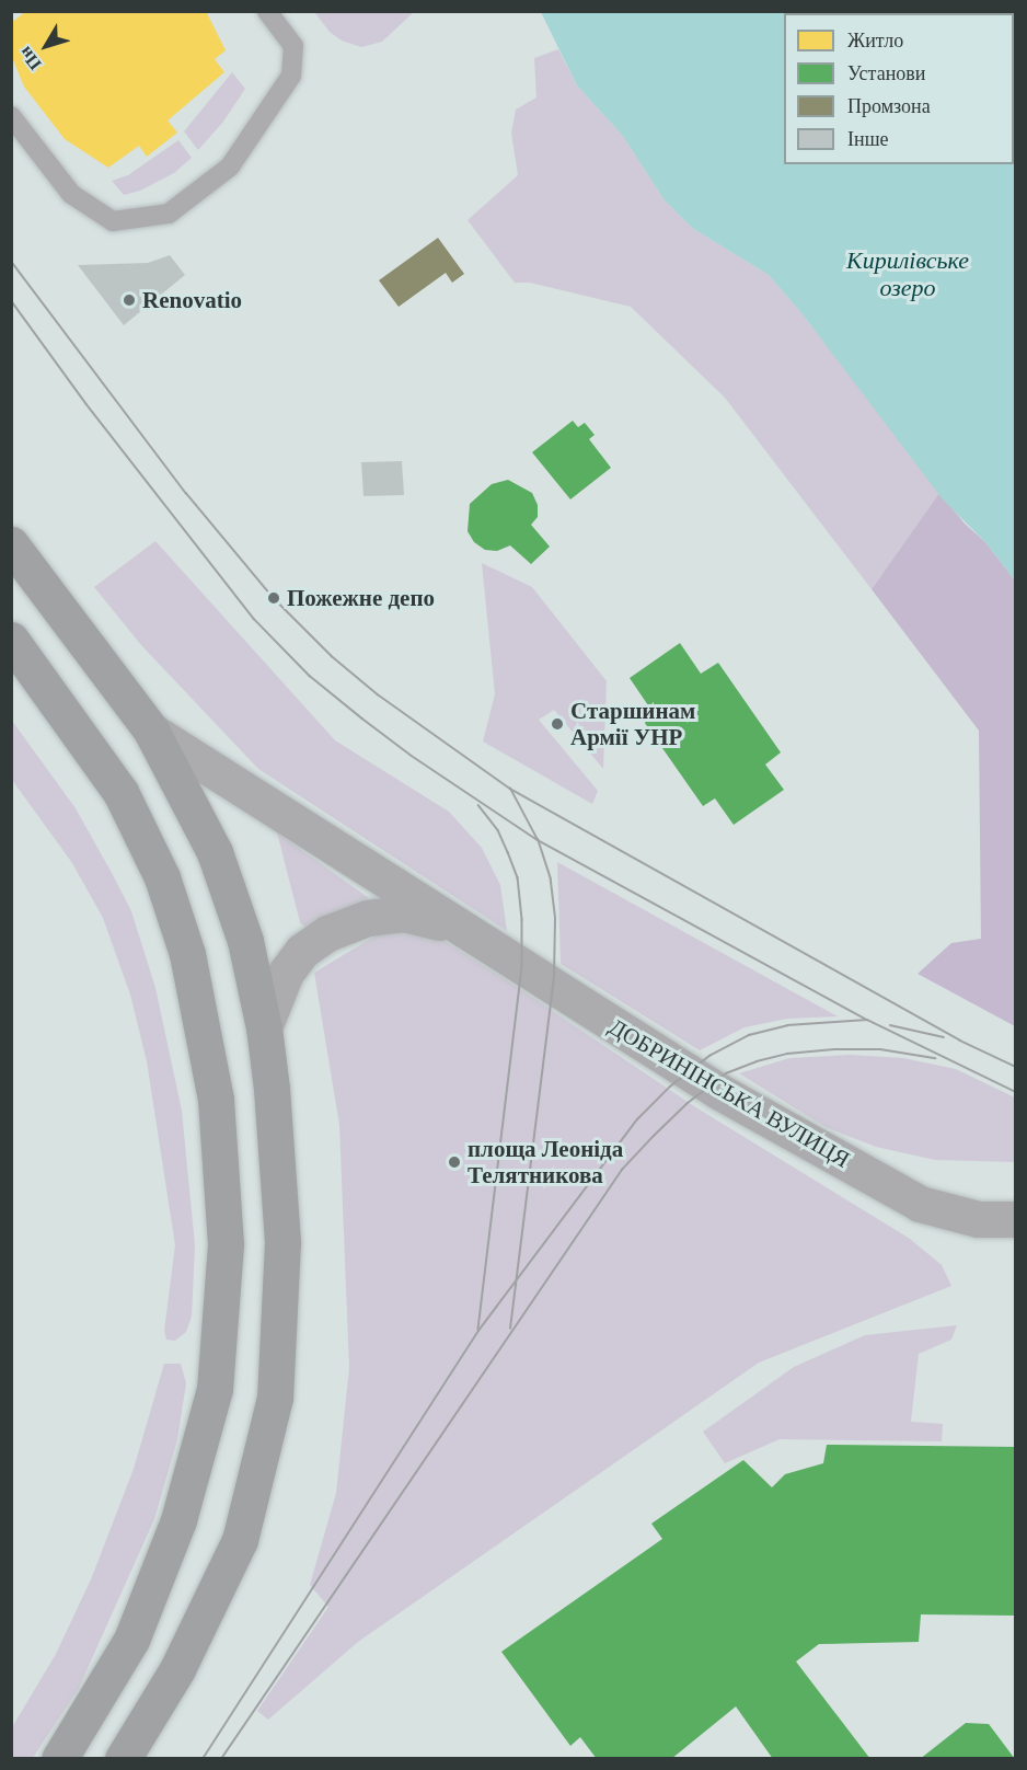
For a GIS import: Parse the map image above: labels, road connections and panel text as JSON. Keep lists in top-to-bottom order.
{
  "streets": {
    "street": ["ДОБРИНІНСЬКА ВУЛИЦЯ"]
  },
  "water": ["Кирилівське озеро"],
  "places": [
    "Renovatio",
    "Пожежне депо",
    "Старшинам Армії УНР",
    "площа Леоніда Телятникова"
  ],
  "legend": [
    "Житло",
    "Установи",
    "Промзона",
    "Інше"
  ],
  "north": "bottom left"
}
